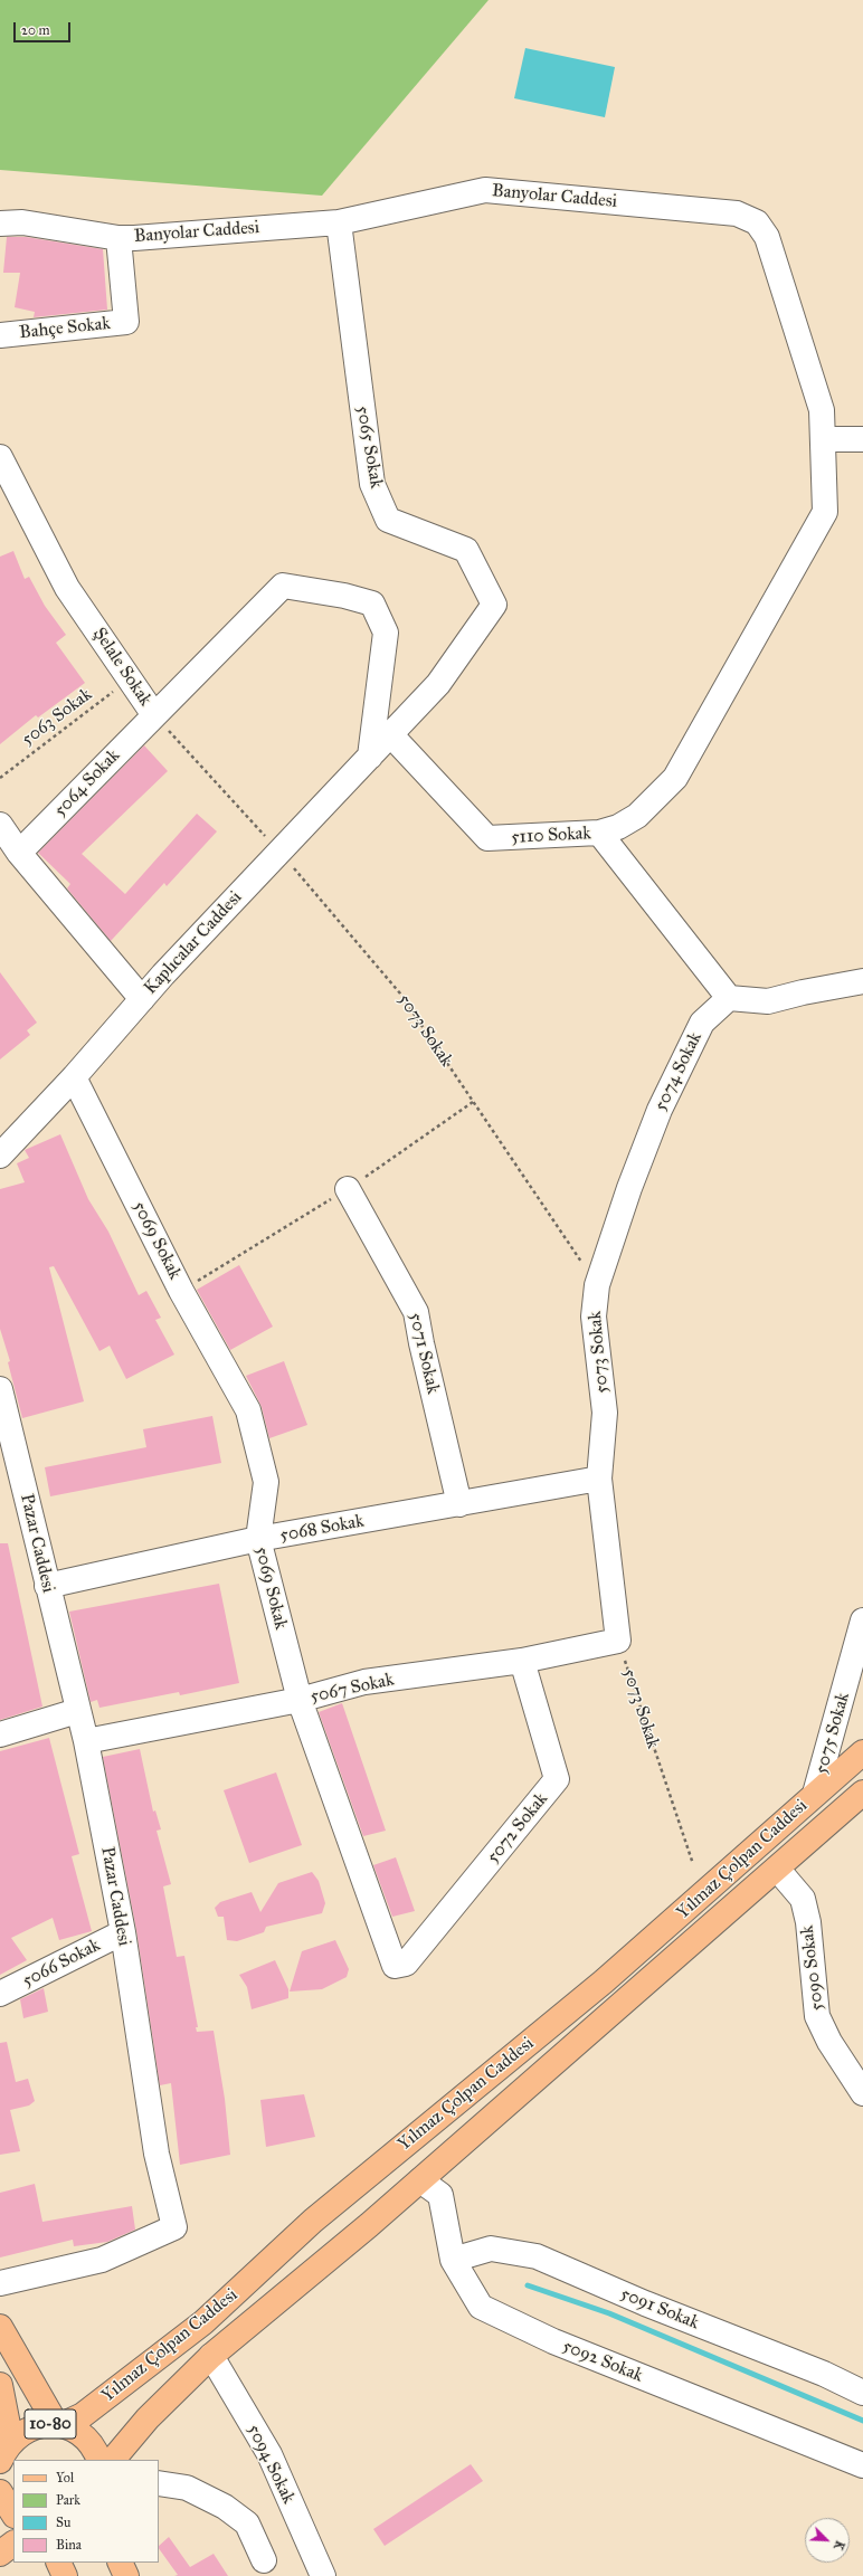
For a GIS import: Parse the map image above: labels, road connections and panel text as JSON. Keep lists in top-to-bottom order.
{
  "streets": {
    "main road": ["Yılmaz Çolpan Caddesi", "10-80"],
    "street": [
      "Banyolar Caddesi",
      "Bahçe Sokak",
      "5065 Sokak",
      "Şelale Sokak",
      "5064 Sokak",
      "5110 Sokak",
      "Kaplıcalar Caddesi",
      "5073 Sokak",
      "5074 Sokak",
      "5069 Sokak",
      "5071 Sokak",
      "5068 Sokak",
      "Pazar Caddesi",
      "5067 Sokak",
      "5075 Sokak",
      "5072 Sokak",
      "5066 Sokak",
      "5090 Sokak",
      "5091 Sokak",
      "5092 Sokak",
      "5094 Sokak"
    ],
    "path": ["5063 Sokak"]
  },
  "crossings": [
    ["Banyolar Caddesi", "Bahçe Sokak"],
    ["Banyolar Caddesi", "5065 Sokak"],
    ["Banyolar Caddesi", "5110 Sokak"],
    ["5065 Sokak", "5110 Sokak"],
    ["5065 Sokak", "Kaplıcalar Caddesi"],
    ["Şelale Sokak", "5063 Sokak"],
    ["Şelale Sokak", "5064 Sokak"],
    ["Şelale Sokak", "Kaplıcalar Caddesi"],
    ["Şelale Sokak", "5073 Sokak"],
    ["5064 Sokak", "Kaplıcalar Caddesi"],
    ["5110 Sokak", "Kaplıcalar Caddesi"],
    ["5110 Sokak", "5074 Sokak"],
    ["Kaplıcalar Caddesi", "5073 Sokak"],
    ["Kaplıcalar Caddesi", "5069 Sokak"],
    ["5073 Sokak", "5074 Sokak"],
    ["5073 Sokak", "5068 Sokak"],
    ["5073 Sokak", "5067 Sokak"],
    ["5069 Sokak", "5068 Sokak"],
    ["5069 Sokak", "5067 Sokak"],
    ["5069 Sokak", "5072 Sokak"],
    ["5071 Sokak", "5068 Sokak"],
    ["5068 Sokak", "Pazar Caddesi"],
    ["Pazar Caddesi", "5067 Sokak"],
    ["Pazar Caddesi", "5066 Sokak"],
    ["5067 Sokak", "5072 Sokak"],
    ["5075 Sokak", "Yılmaz Çolpan Caddesi"],
    ["Yılmaz Çolpan Caddesi", "5090 Sokak"],
    ["Yılmaz Çolpan Caddesi", "5092 Sokak"],
    ["Yılmaz Çolpan Caddesi", "10-80"],
    ["Yılmaz Çolpan Caddesi", "5094 Sokak"],
    ["5091 Sokak", "5092 Sokak"]
  ],
  "legend": [
    "Yol",
    "Park",
    "Su",
    "Bina"
  ],
  "scale_bar": "20 m",
  "north": "bottom right"
}
